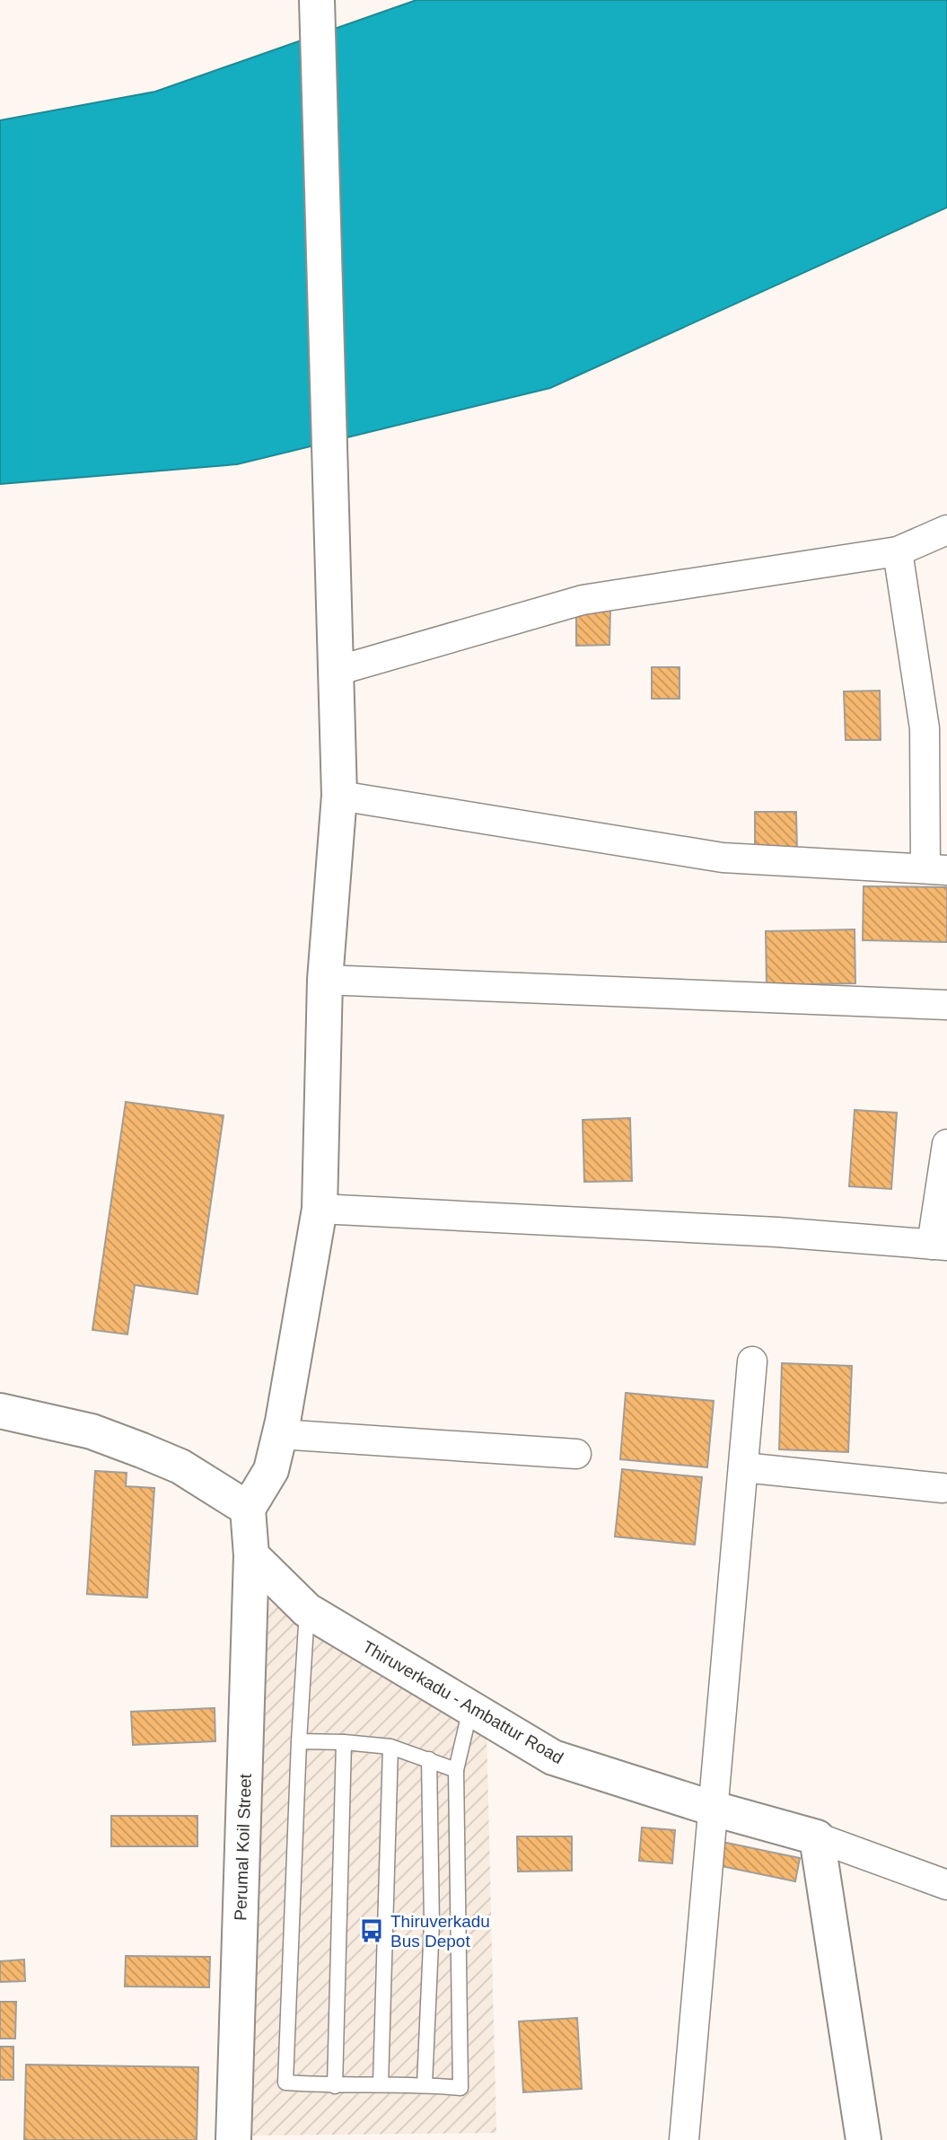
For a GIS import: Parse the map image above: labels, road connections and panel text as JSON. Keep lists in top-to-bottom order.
{
  "streets": {
    "street": ["Thiruverkadu - Ambattur Road", "Perumal Koil Street"]
  },
  "crossings": [
    ["Thiruverkadu - Ambattur Road", "Perumal Koil Street"]
  ],
  "places": {
    "bus stop": ["Thiruverkadu Bus Depot"]
  }
}
